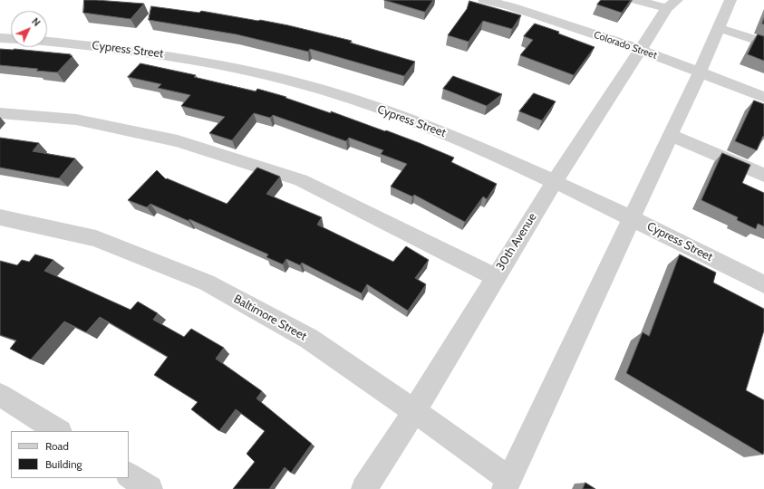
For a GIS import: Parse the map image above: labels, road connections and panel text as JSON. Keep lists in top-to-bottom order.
{
  "streets": {
    "street": [
      "Colorado Street",
      "Cypress Street",
      "30th Avenue",
      "Baltimore Street"
    ]
  },
  "crossings": [
    ["Colorado Street", "30th Avenue"],
    ["Cypress Street", "30th Avenue"],
    ["30th Avenue", "Baltimore Street"]
  ],
  "legend": ["Road", "Building"],
  "north": "top right"
}
